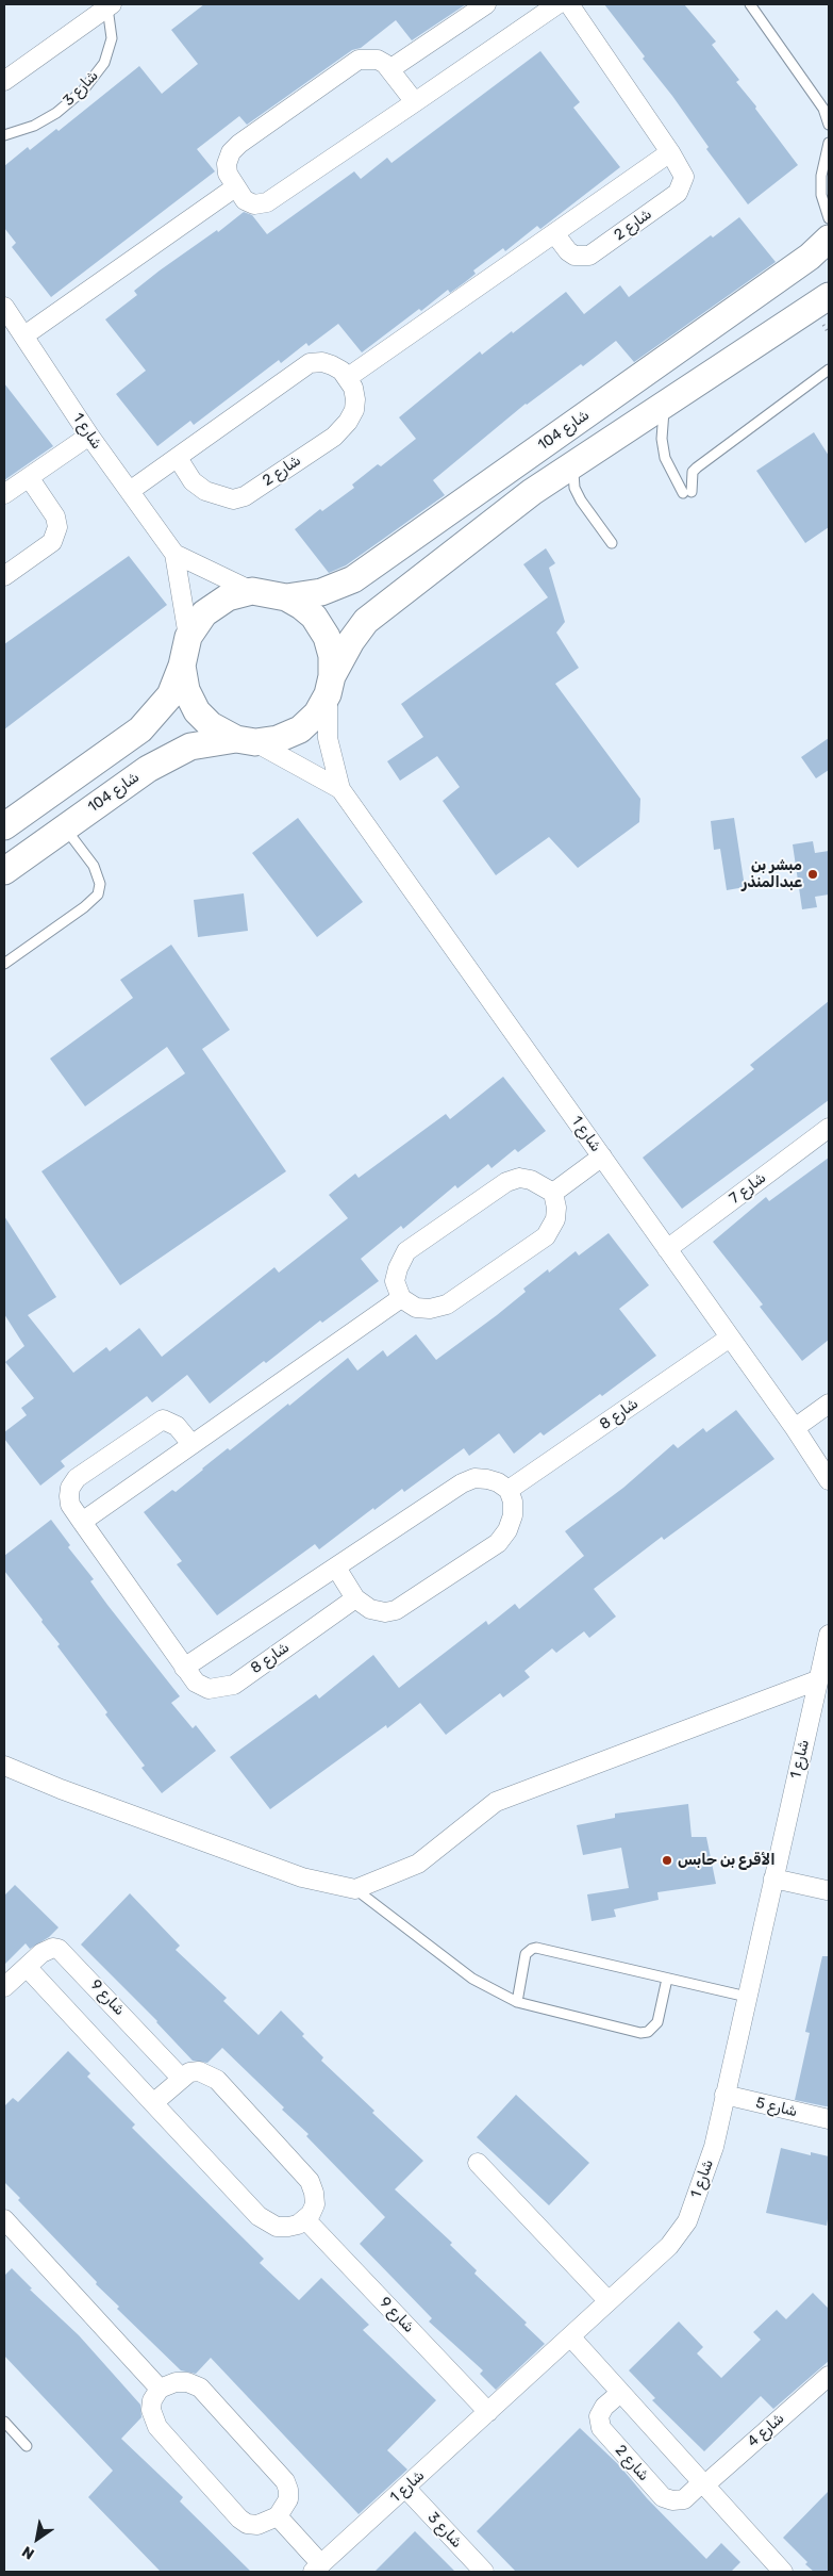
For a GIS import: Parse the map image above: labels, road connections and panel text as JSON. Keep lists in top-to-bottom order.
{
  "streets": {
    "street": [
      "شارع 3",
      "شارع 2",
      "شارع 104",
      "شارع 1",
      "شارع 7",
      "شارع 8",
      "شارع 9",
      "شارع 5",
      "شارع 4"
    ]
  },
  "crossings": [
    ["شارع 3", "شارع 1"],
    ["شارع 2", "شارع 4"],
    ["شارع 104", "شارع 1"],
    ["شارع 1", "شارع 7"],
    ["شارع 1", "شارع 8"],
    ["شارع 1", "شارع 9"],
    ["شارع 1", "شارع 5"]
  ],
  "places": ["مبشر بن عبدالمنذر", "الأقرع بن حابس"],
  "north": "bottom left"
}
